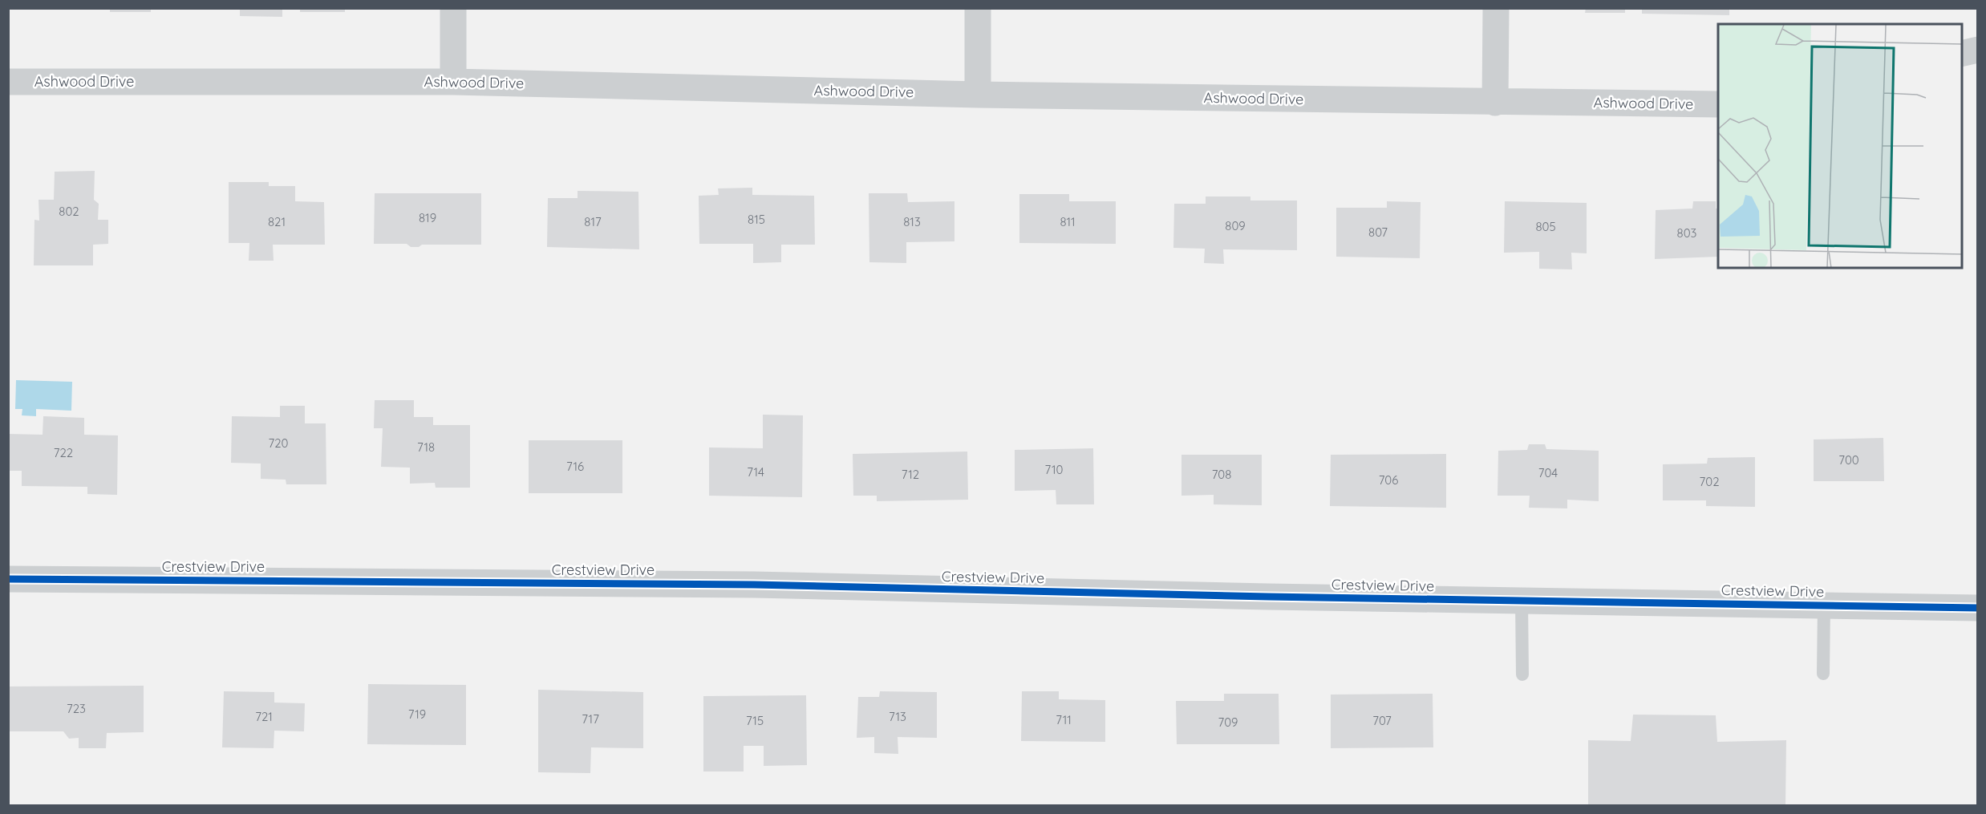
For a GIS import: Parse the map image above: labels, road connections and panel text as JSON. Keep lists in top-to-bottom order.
{
  "streets": {
    "street": ["Ashwood Drive", "Crestview Drive"]
  },
  "house_numbers": [
    "802",
    "819",
    "815",
    "821",
    "817",
    "813",
    "811",
    "809",
    "805",
    "807",
    "803",
    "720",
    "718",
    "722",
    "700",
    "716",
    "710",
    "714",
    "704",
    "712",
    "708",
    "706",
    "702",
    "723",
    "719",
    "721",
    "713",
    "717",
    "711",
    "715",
    "707",
    "709"
  ]
}
